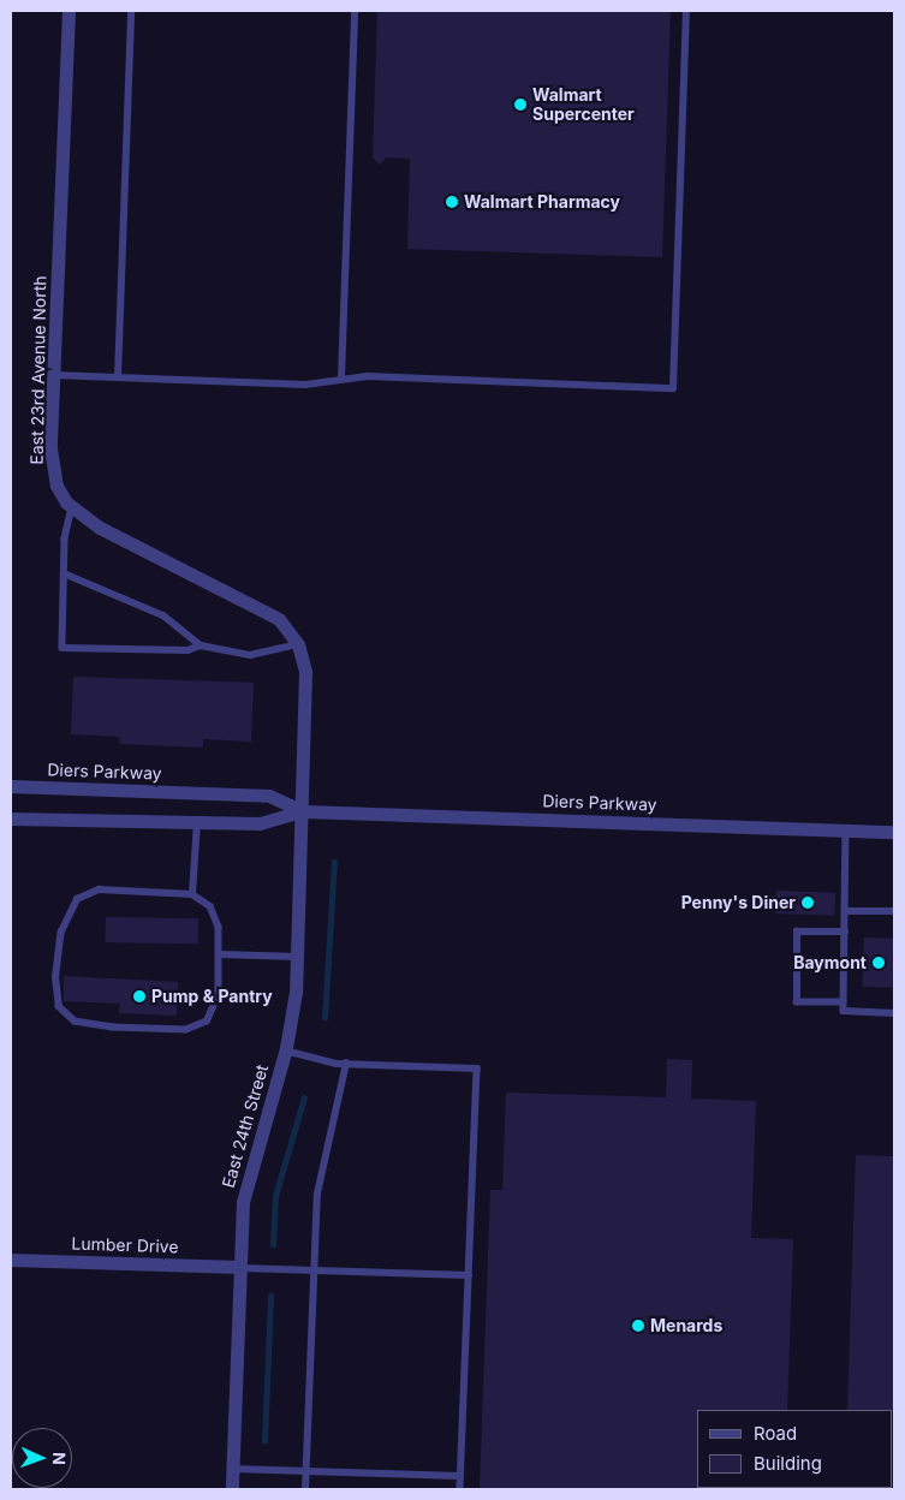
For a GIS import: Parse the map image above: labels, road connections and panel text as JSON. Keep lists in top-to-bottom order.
{
  "streets": {
    "street": [
      "East 23rd Avenue North",
      "Diers Parkway",
      "East 24th Street",
      "Lumber Drive"
    ]
  },
  "crossings": [
    ["Diers Parkway", "East 24th Street"],
    ["East 24th Street", "Lumber Drive"]
  ],
  "places": [
    "Walmart Supercenter",
    "Walmart Pharmacy",
    "Penny's Diner",
    "Baymont",
    "Pump & Pantry",
    "Menards"
  ],
  "legend": ["Road", "Building"],
  "north": "right"
}
